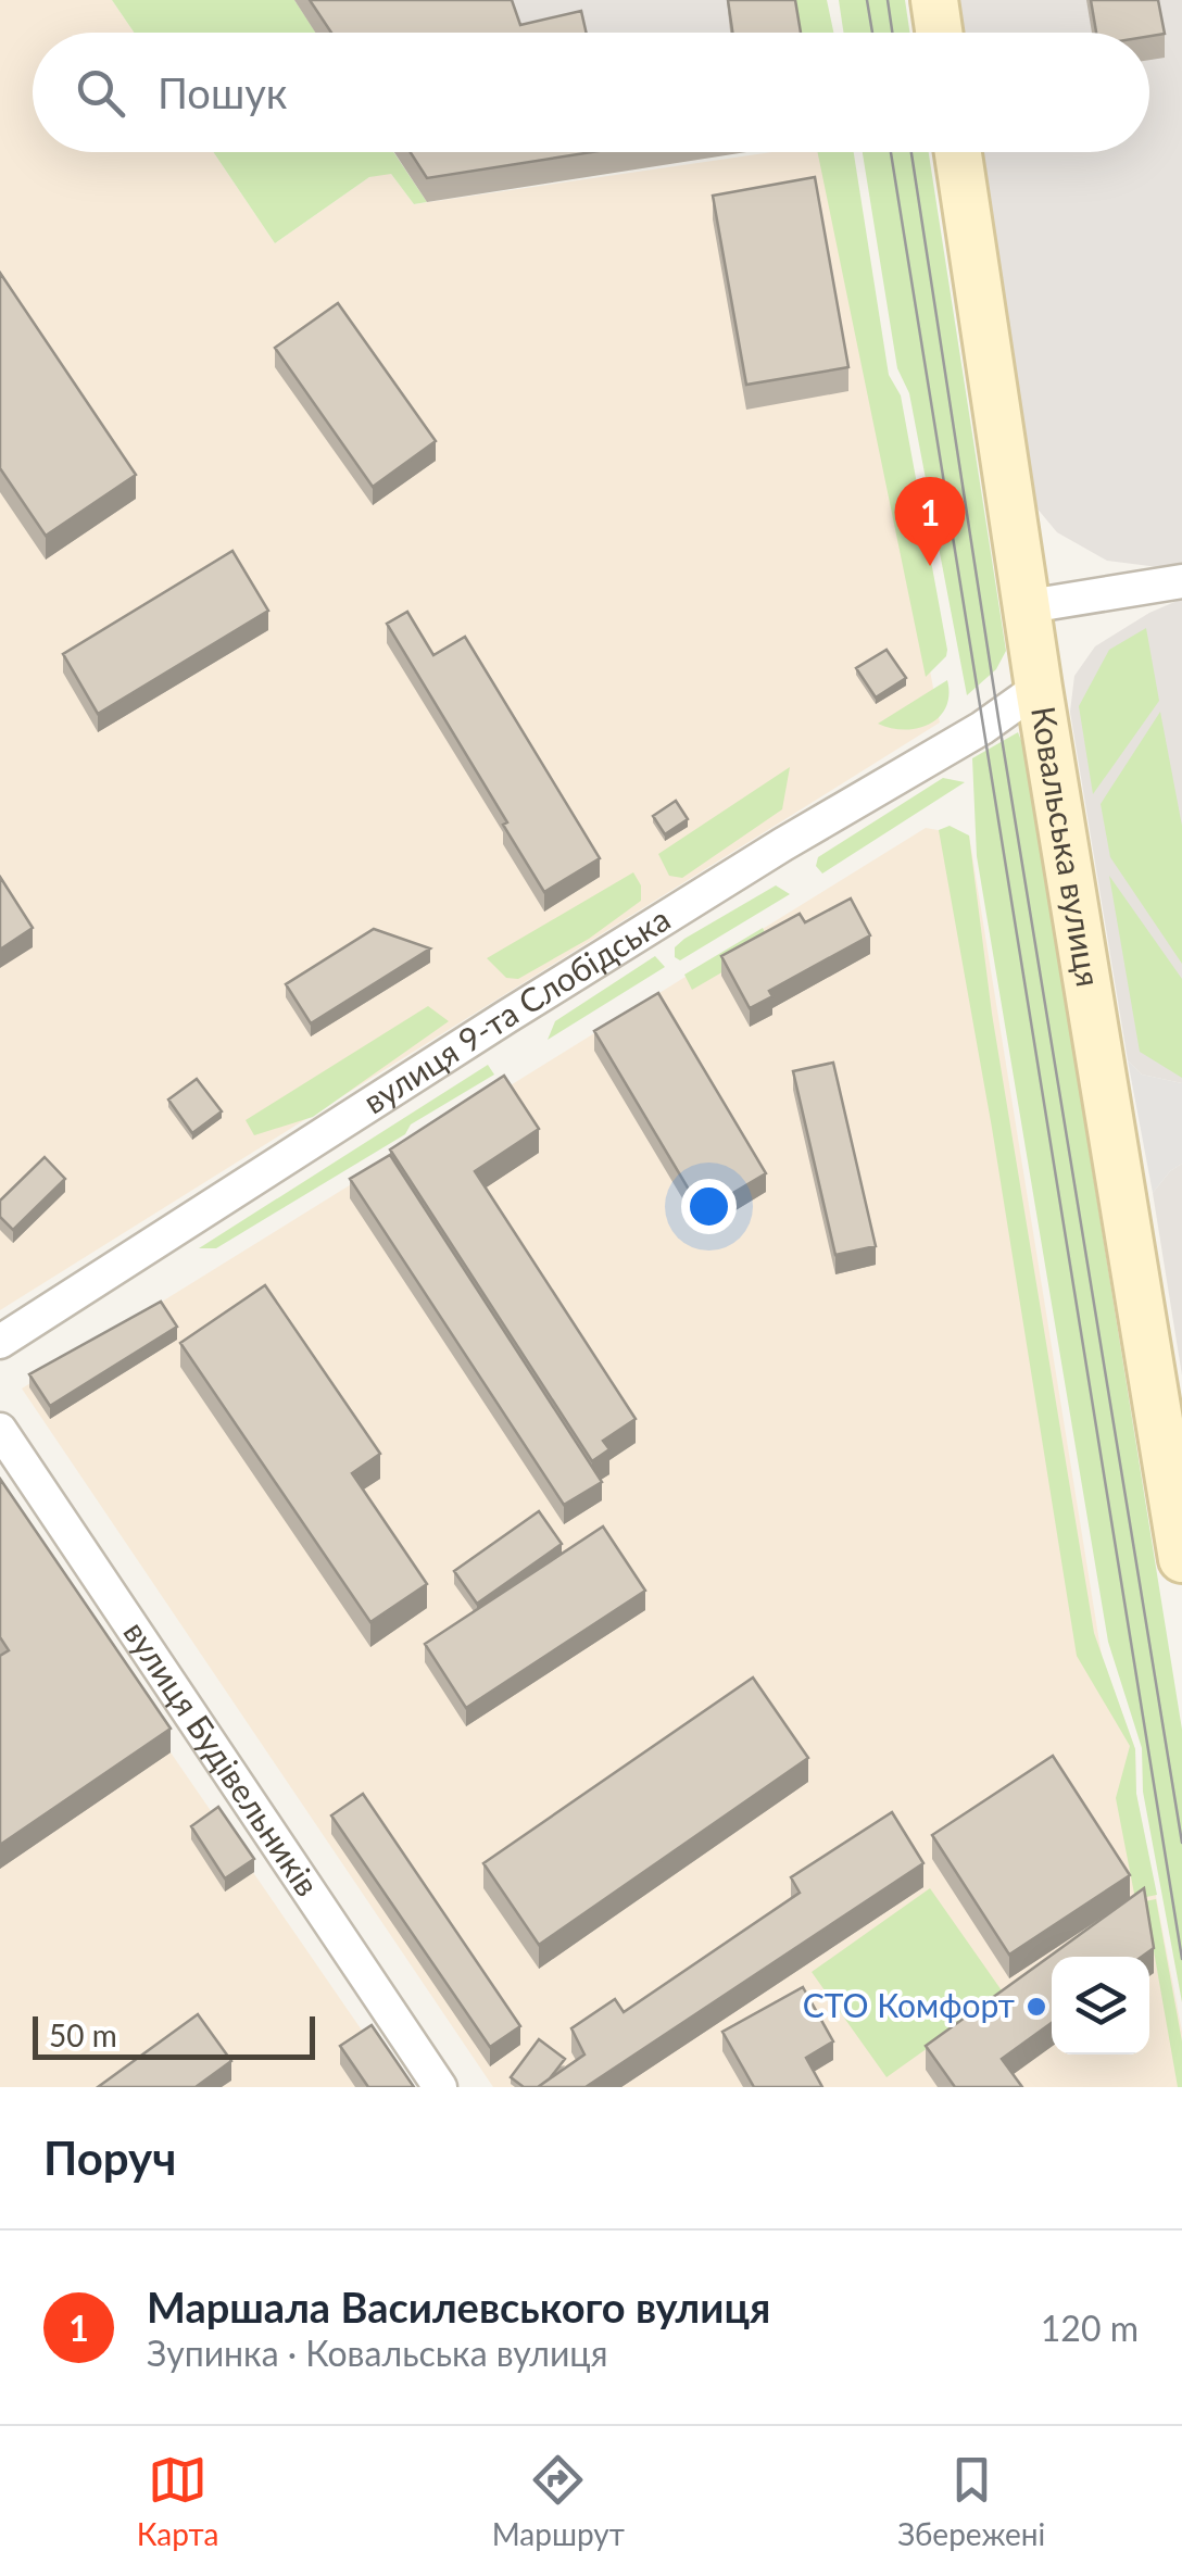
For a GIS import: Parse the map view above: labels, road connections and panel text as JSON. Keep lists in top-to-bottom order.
{
  "streets": {
    "street": ["Ковальська вулиця", "вулиця 9-та Слобідська", "вулиця Будівельників"]
  },
  "crossings": [
    ["Ковальська вулиця", "вулиця 9-та Слобідська"]
  ],
  "places": ["СТО Комфорт"],
  "scale_bar": "50 m",
  "page": {
    "search": "Пошук",
    "pins": "1",
    "scale": "50 m",
    "heading": "Поруч",
    "list": [
      {
        "mark": "1",
        "name": "Маршала Василевського вулиця",
        "note": "Зупинка · Ковальська вулиця",
        "value": "120 m"
      }
    ],
    "nav": ["Карта", "Маршрут", "Збережені"]
  }
}
